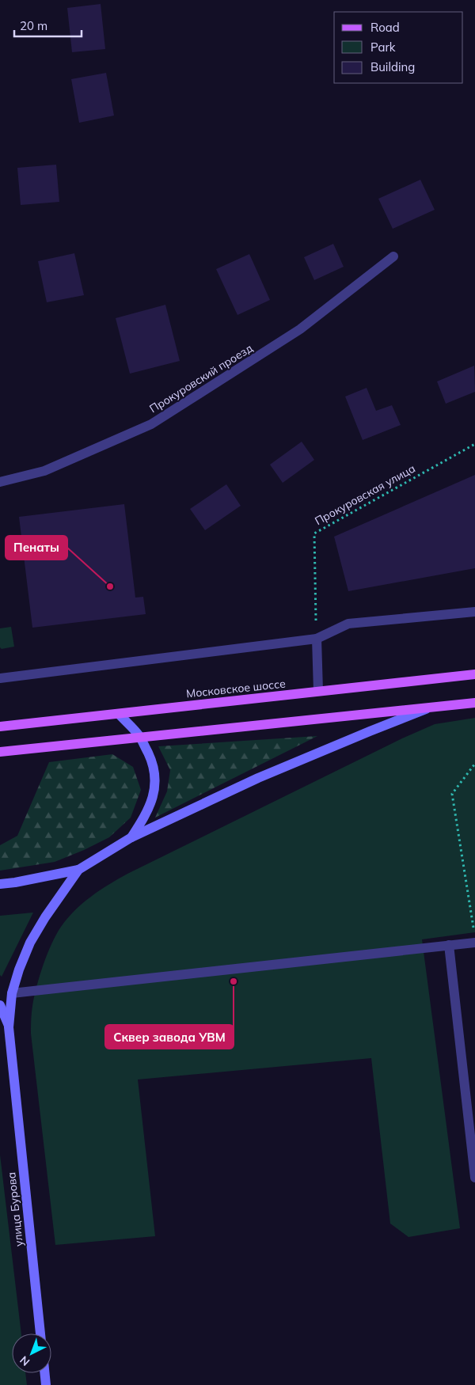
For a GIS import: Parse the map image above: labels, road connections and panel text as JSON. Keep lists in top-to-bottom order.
{
  "streets": {
    "main road": ["Московское шоссе", "улица Бурова"],
    "street": ["Прокуровский проезд"],
    "path": ["Прокуровская улица"]
  },
  "places": ["Пенаты", "Сквер завода УВМ"],
  "legend": ["Road", "Park", "Building"],
  "scale_bar": "20 m",
  "north": "bottom left"
}
